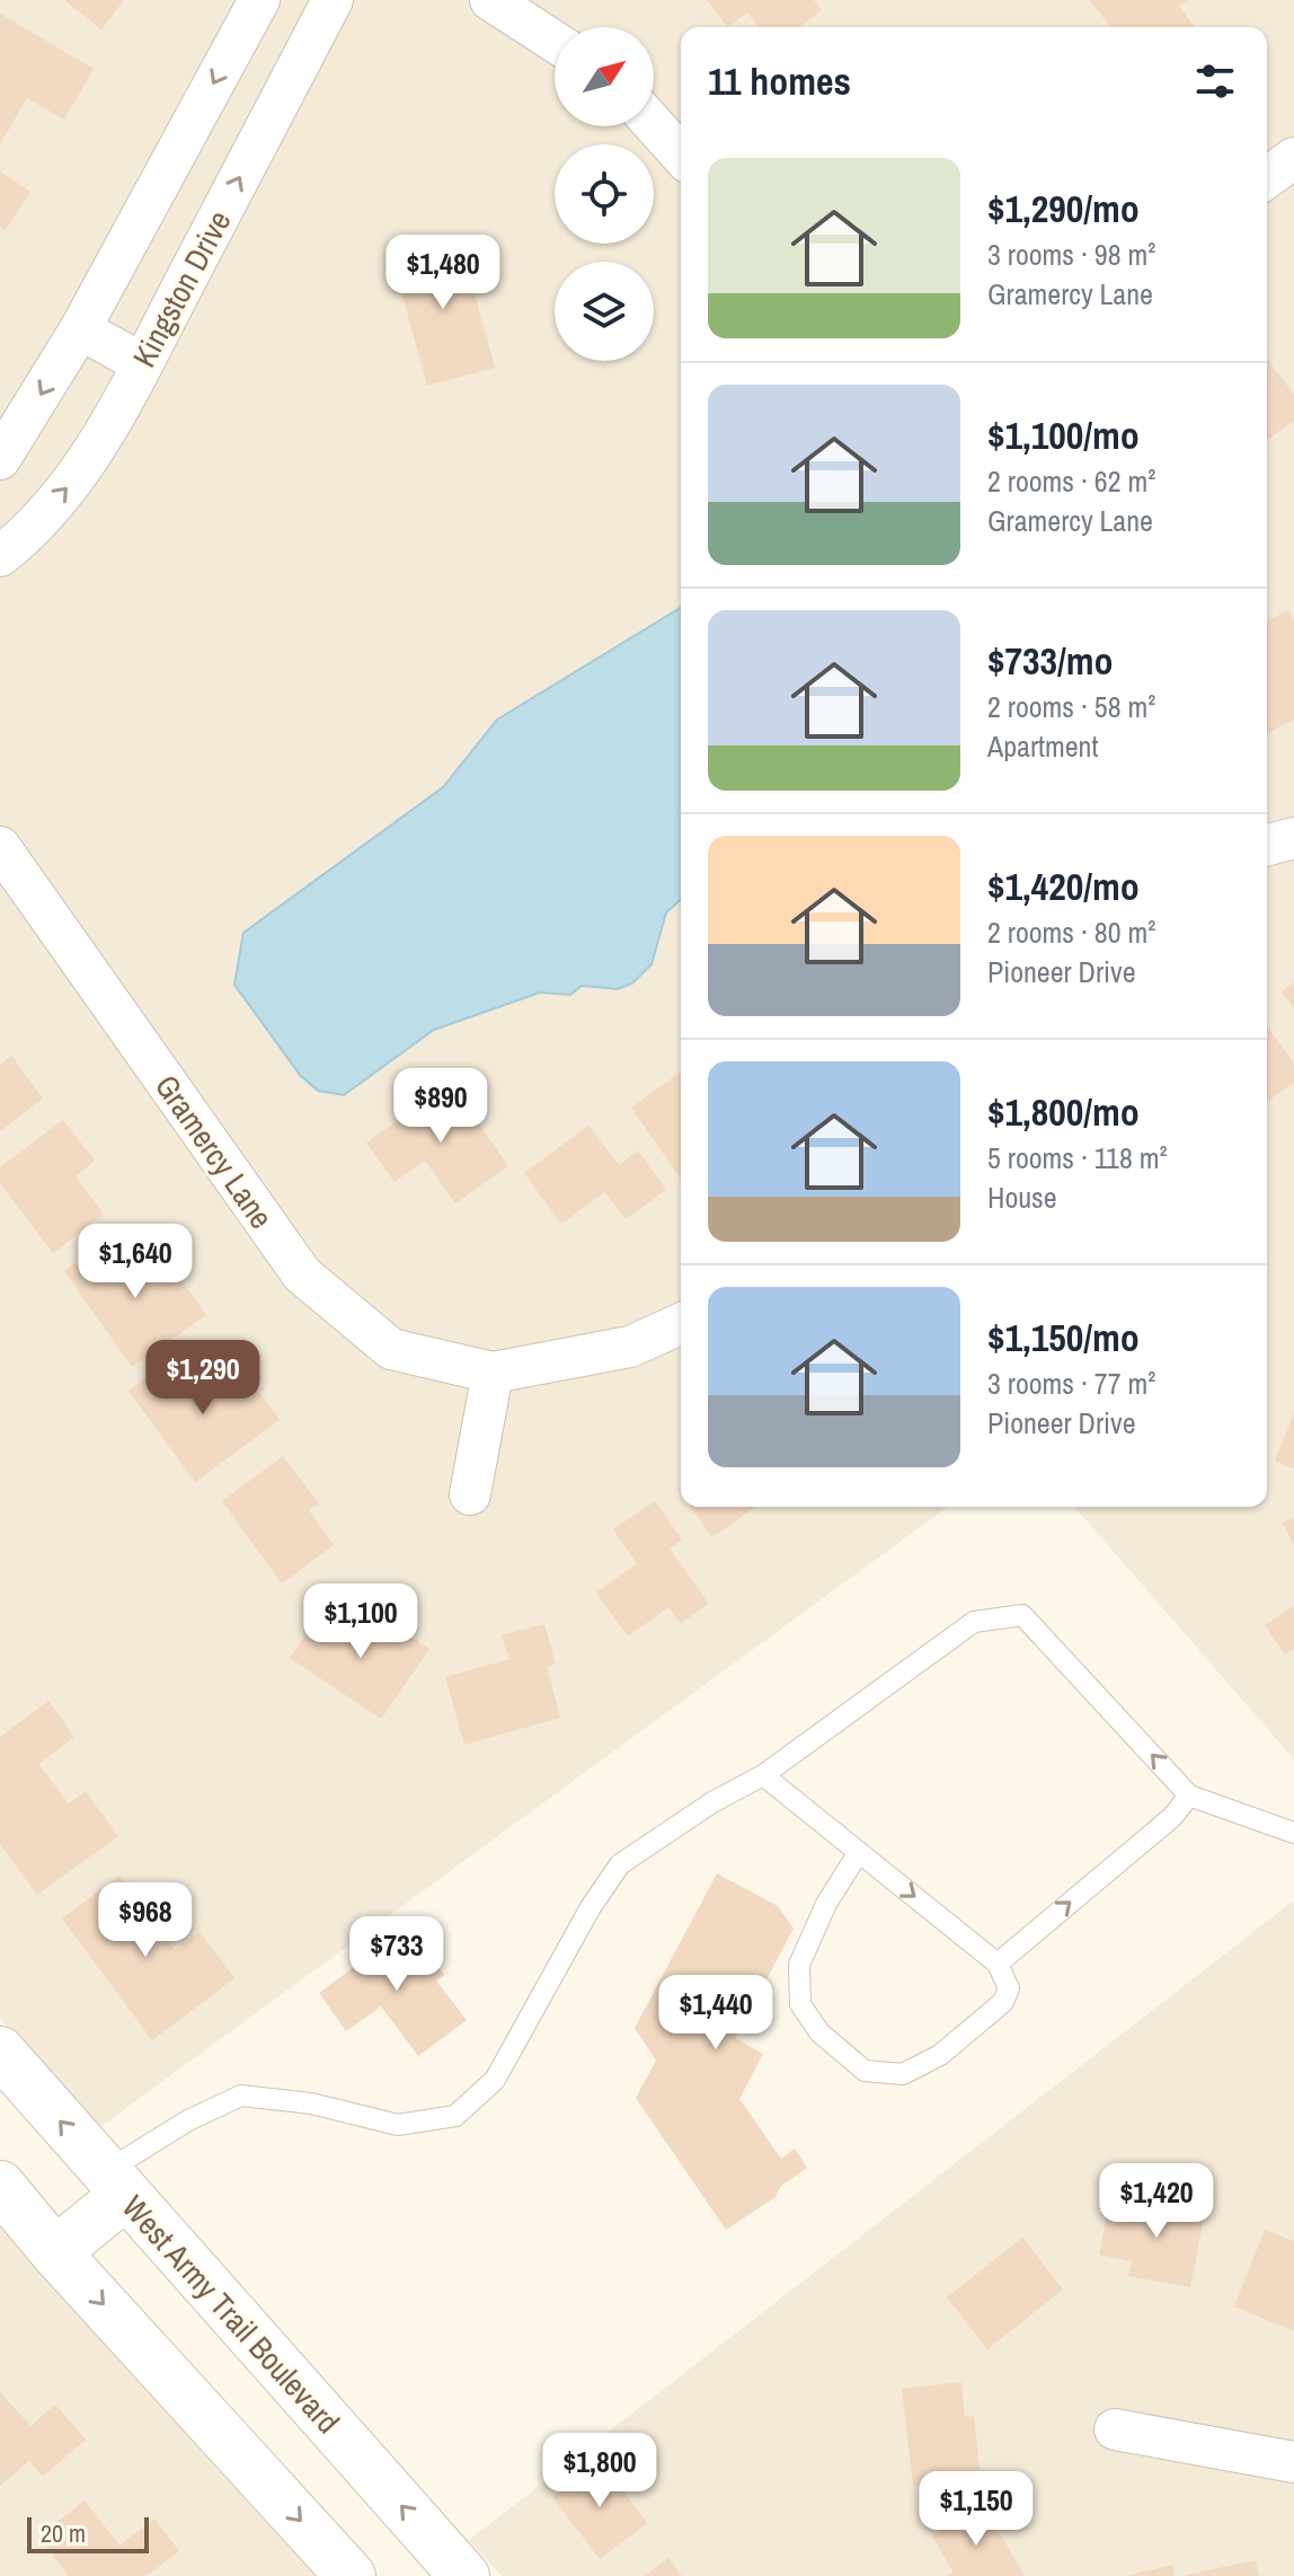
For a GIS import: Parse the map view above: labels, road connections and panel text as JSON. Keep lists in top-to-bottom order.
{
  "streets": {
    "main road": ["West Army Trail Boulevard"],
    "street": ["Kingston Drive", "Gramercy Lane"]
  },
  "scale_bar": "20 m",
  "north": "top right",
  "page": {
    "heading": "11 homes",
    "list": [
      {
        "name": "$1,290/mo",
        "note": "3 rooms · 98 m² · Gramercy Lane"
      },
      {
        "name": "$1,100/mo",
        "note": "2 rooms · 62 m² · Gramercy Lane"
      },
      {
        "name": "$733/mo",
        "note": "2 rooms · 58 m² · Apartment"
      },
      {
        "name": "$1,420/mo",
        "note": "2 rooms · 80 m² · Pioneer Drive"
      },
      {
        "name": "$1,800/mo",
        "note": "5 rooms · 118 m² · House"
      },
      {
        "name": "$1,150/mo",
        "note": "3 rooms · 77 m² · Pioneer Drive"
      }
    ],
    "price": [
      "$1,480",
      "$890",
      "$1,640",
      "$1,290",
      "$1,100",
      "$968",
      "$733",
      "$1,440",
      "$1,420",
      "$1,800",
      "$1,150"
    ],
    "scale": "20 m"
  }
}
